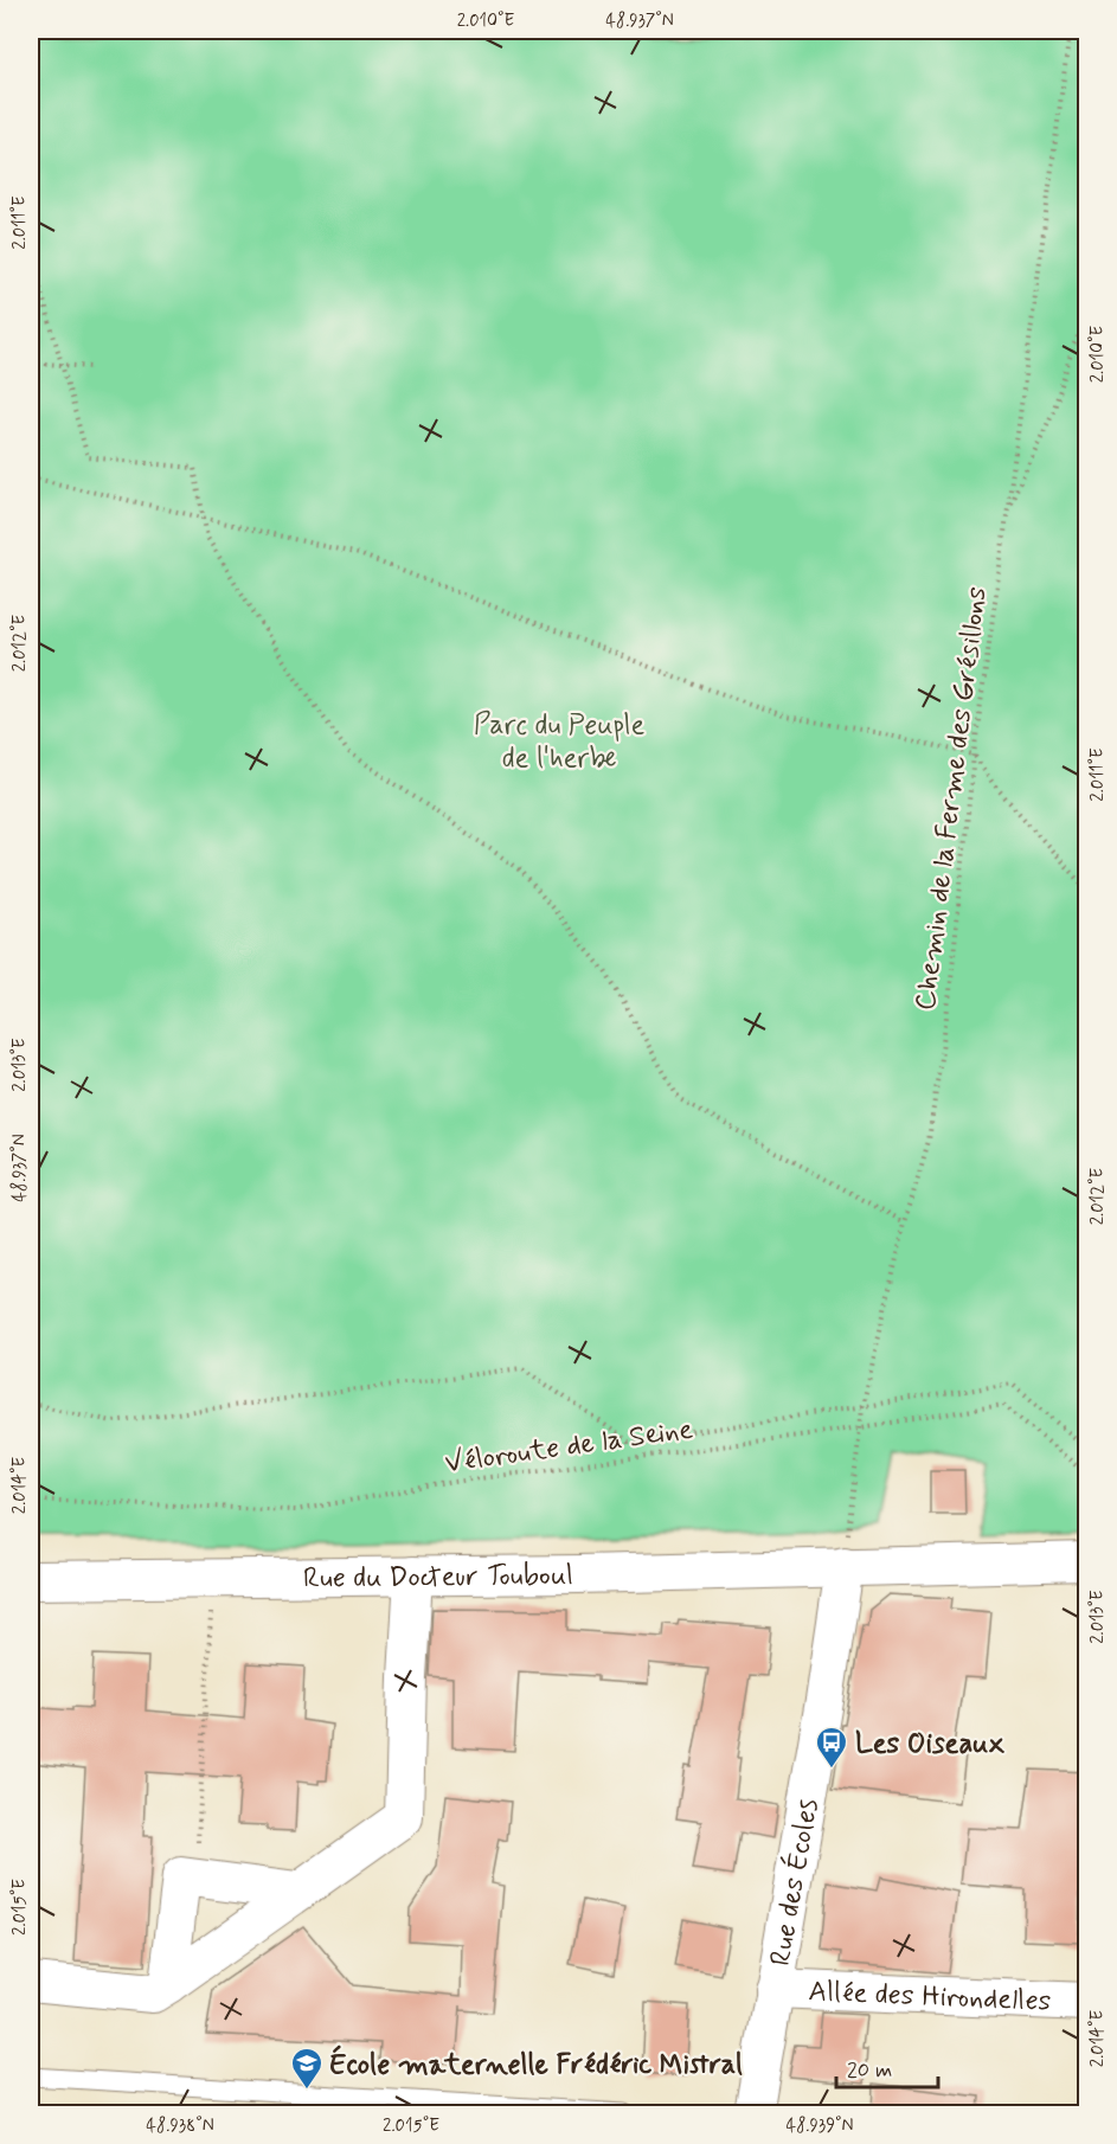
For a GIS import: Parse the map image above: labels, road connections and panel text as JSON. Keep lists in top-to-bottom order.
{
  "streets": {
    "street": ["Rue du Docteur Touboul", "Rue des Écoles", "Allée des Hirondelles"],
    "path": ["Chemin de la Ferme des Grésillons", "Véloroute de la Seine"]
  },
  "crossings": [
    ["Chemin de la Ferme des Grésillons", "Véloroute de la Seine"],
    ["Chemin de la Ferme des Grésillons", "Rue du Docteur Touboul"],
    ["Chemin de la Ferme des Grésillons", "Rue des Écoles"],
    ["Rue du Docteur Touboul", "Rue des Écoles"],
    ["Rue des Écoles", "Allée des Hirondelles"]
  ],
  "parks": ["Parc du Peuple de l'herbe"],
  "places": {
    "bus stop": ["Les Oiseaux"],
    "school or university": ["École maternelle Frédéric Mistral"]
  },
  "scale_bar": "20 m",
  "coordinates": [
    "2.010°E",
    "48.937°N",
    "2.011°E",
    "2.012°E",
    "2.013°E",
    "2.014°E",
    "2.015°E",
    "48.938°N",
    "48.939°N"
  ]
}
